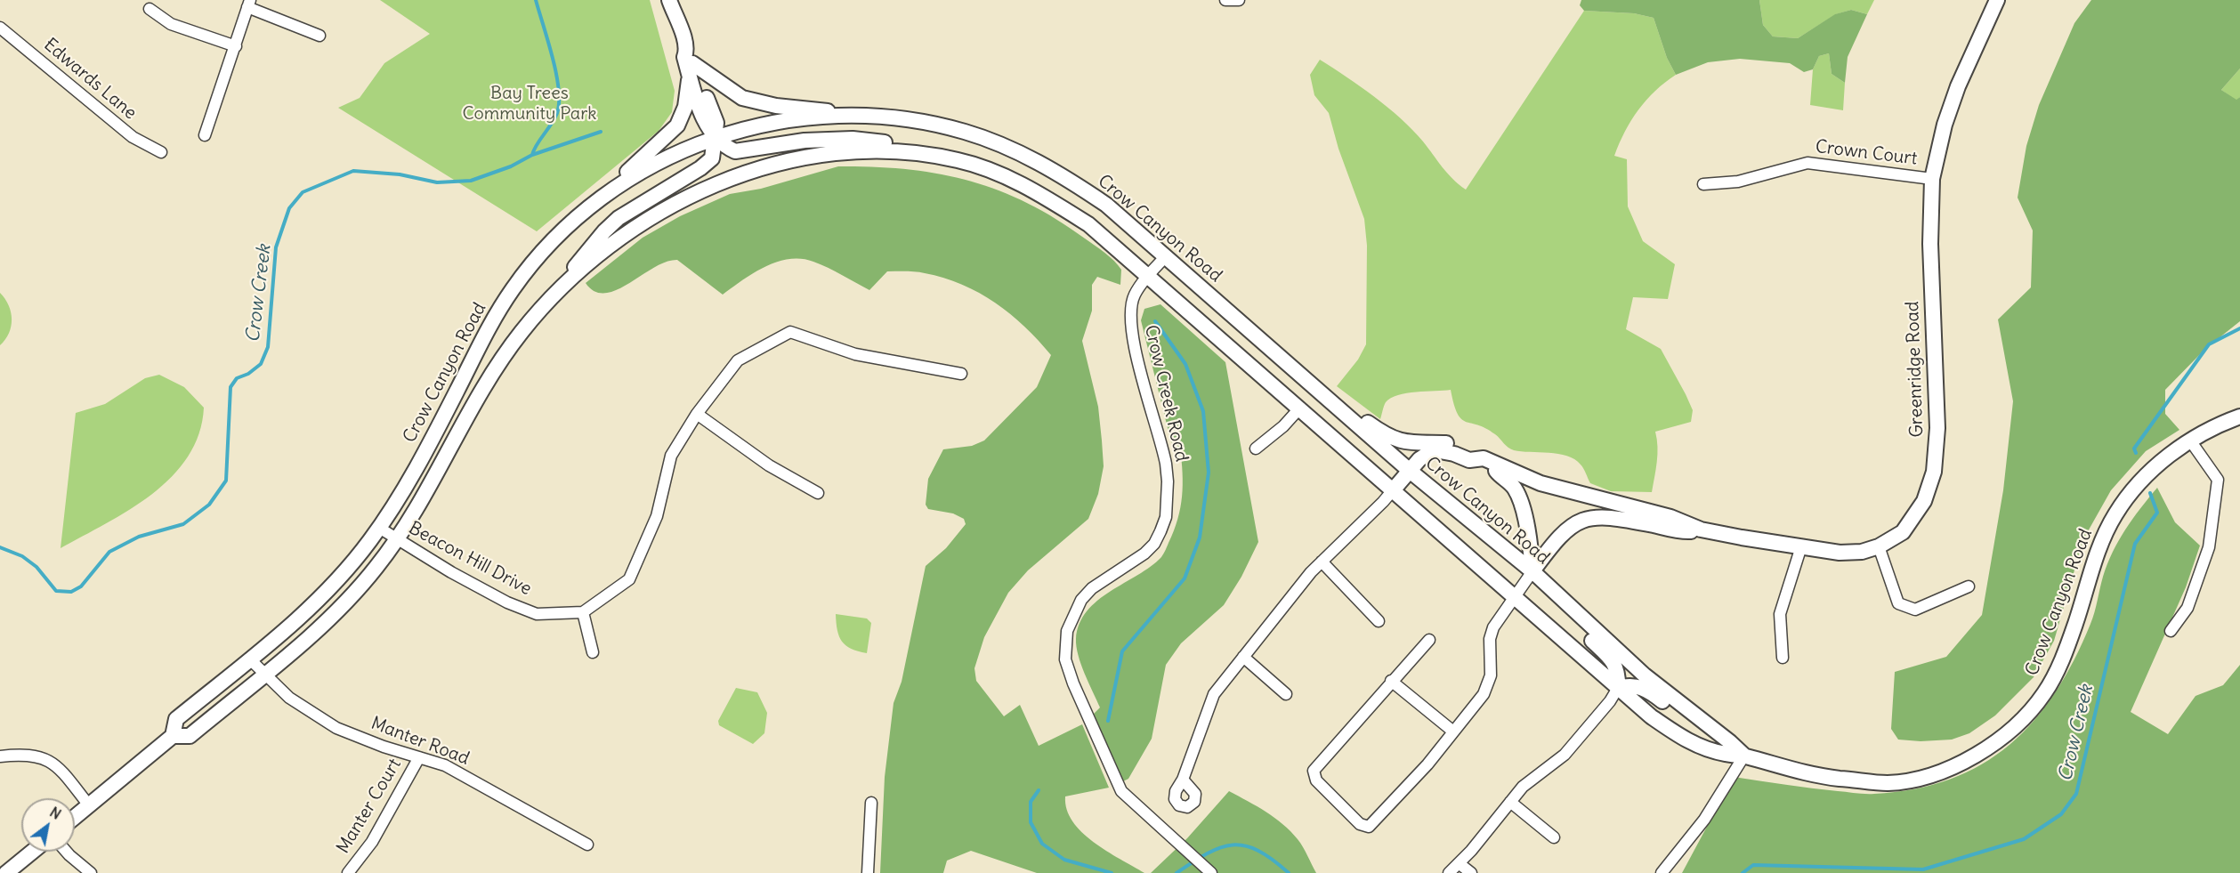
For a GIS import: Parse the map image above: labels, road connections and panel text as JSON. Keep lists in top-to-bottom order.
{
  "streets": {
    "main road": ["Crow Canyon Road", "Greenridge Road"],
    "street": [
      "Edwards Lane",
      "Crown Court",
      "Crow Creek Road",
      "Beacon Hill Drive",
      "Manter Road",
      "Manter Court"
    ]
  },
  "crossings": [
    ["Crown Court", "Greenridge Road"],
    ["Crow Canyon Road", "Greenridge Road"],
    ["Crow Canyon Road", "Crow Creek Road"],
    ["Crow Canyon Road", "Beacon Hill Drive"],
    ["Crow Canyon Road", "Manter Road"],
    ["Manter Road", "Manter Court"]
  ],
  "water": ["Crow Creek"],
  "parks": ["Bay Trees Community Park"],
  "north": "top right"
}
